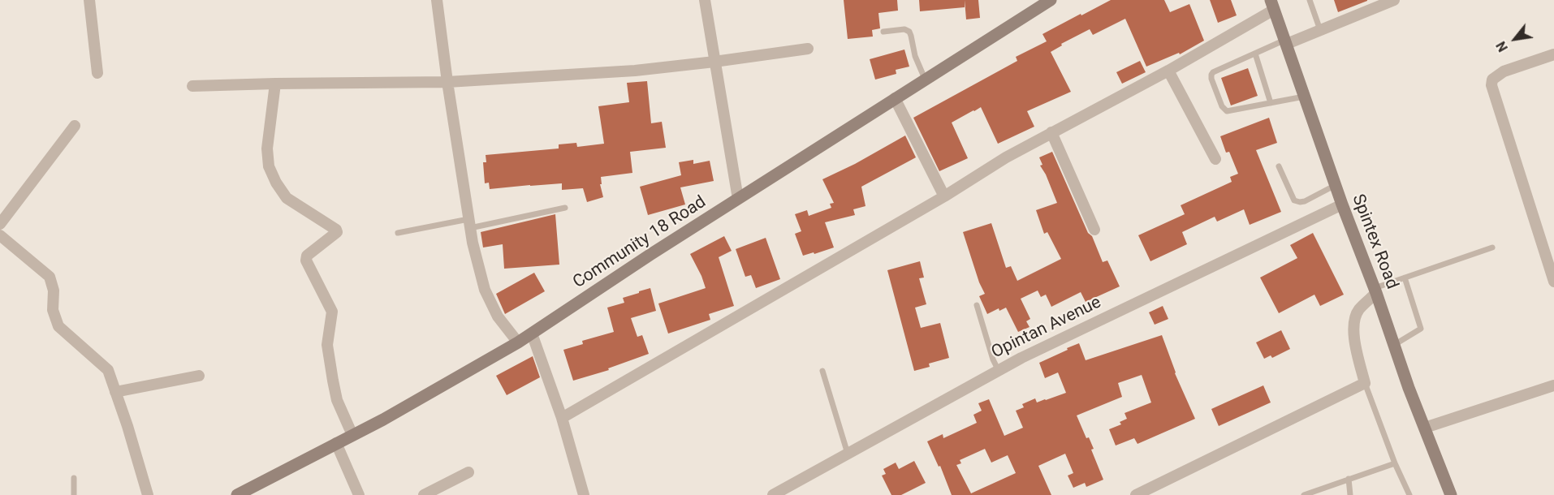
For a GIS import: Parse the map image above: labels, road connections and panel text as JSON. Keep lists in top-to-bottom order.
{
  "streets": {
    "main road": ["Spintex Road", "Community 18 Road"],
    "street": ["Opintan Avenue"]
  },
  "crossings": [
    ["Spintex Road", "Opintan Avenue"]
  ],
  "north": "bottom left"
}
